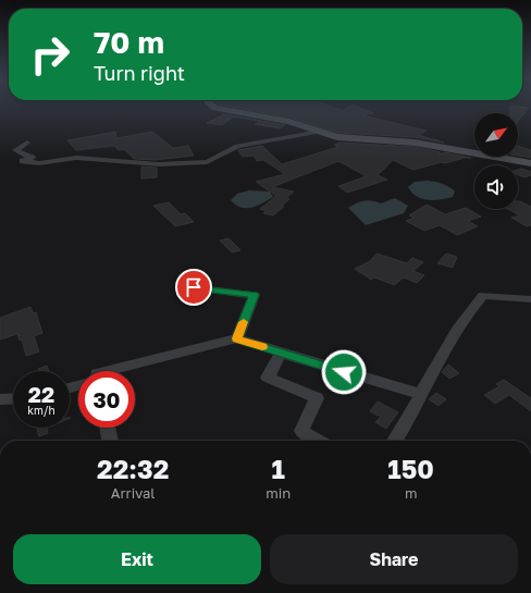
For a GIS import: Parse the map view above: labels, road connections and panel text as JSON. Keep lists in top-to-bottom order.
{
  "north": "top right",
  "page": {
    "turn": ["70 m", "Turn right"],
    "speed": "22 km/h",
    "limit": "30",
    "eta": [
      "22:32",
      "Arrival",
      "1",
      "min",
      "150",
      "m"
    ],
    "buttons": ["Exit", "Share"]
  }
}
